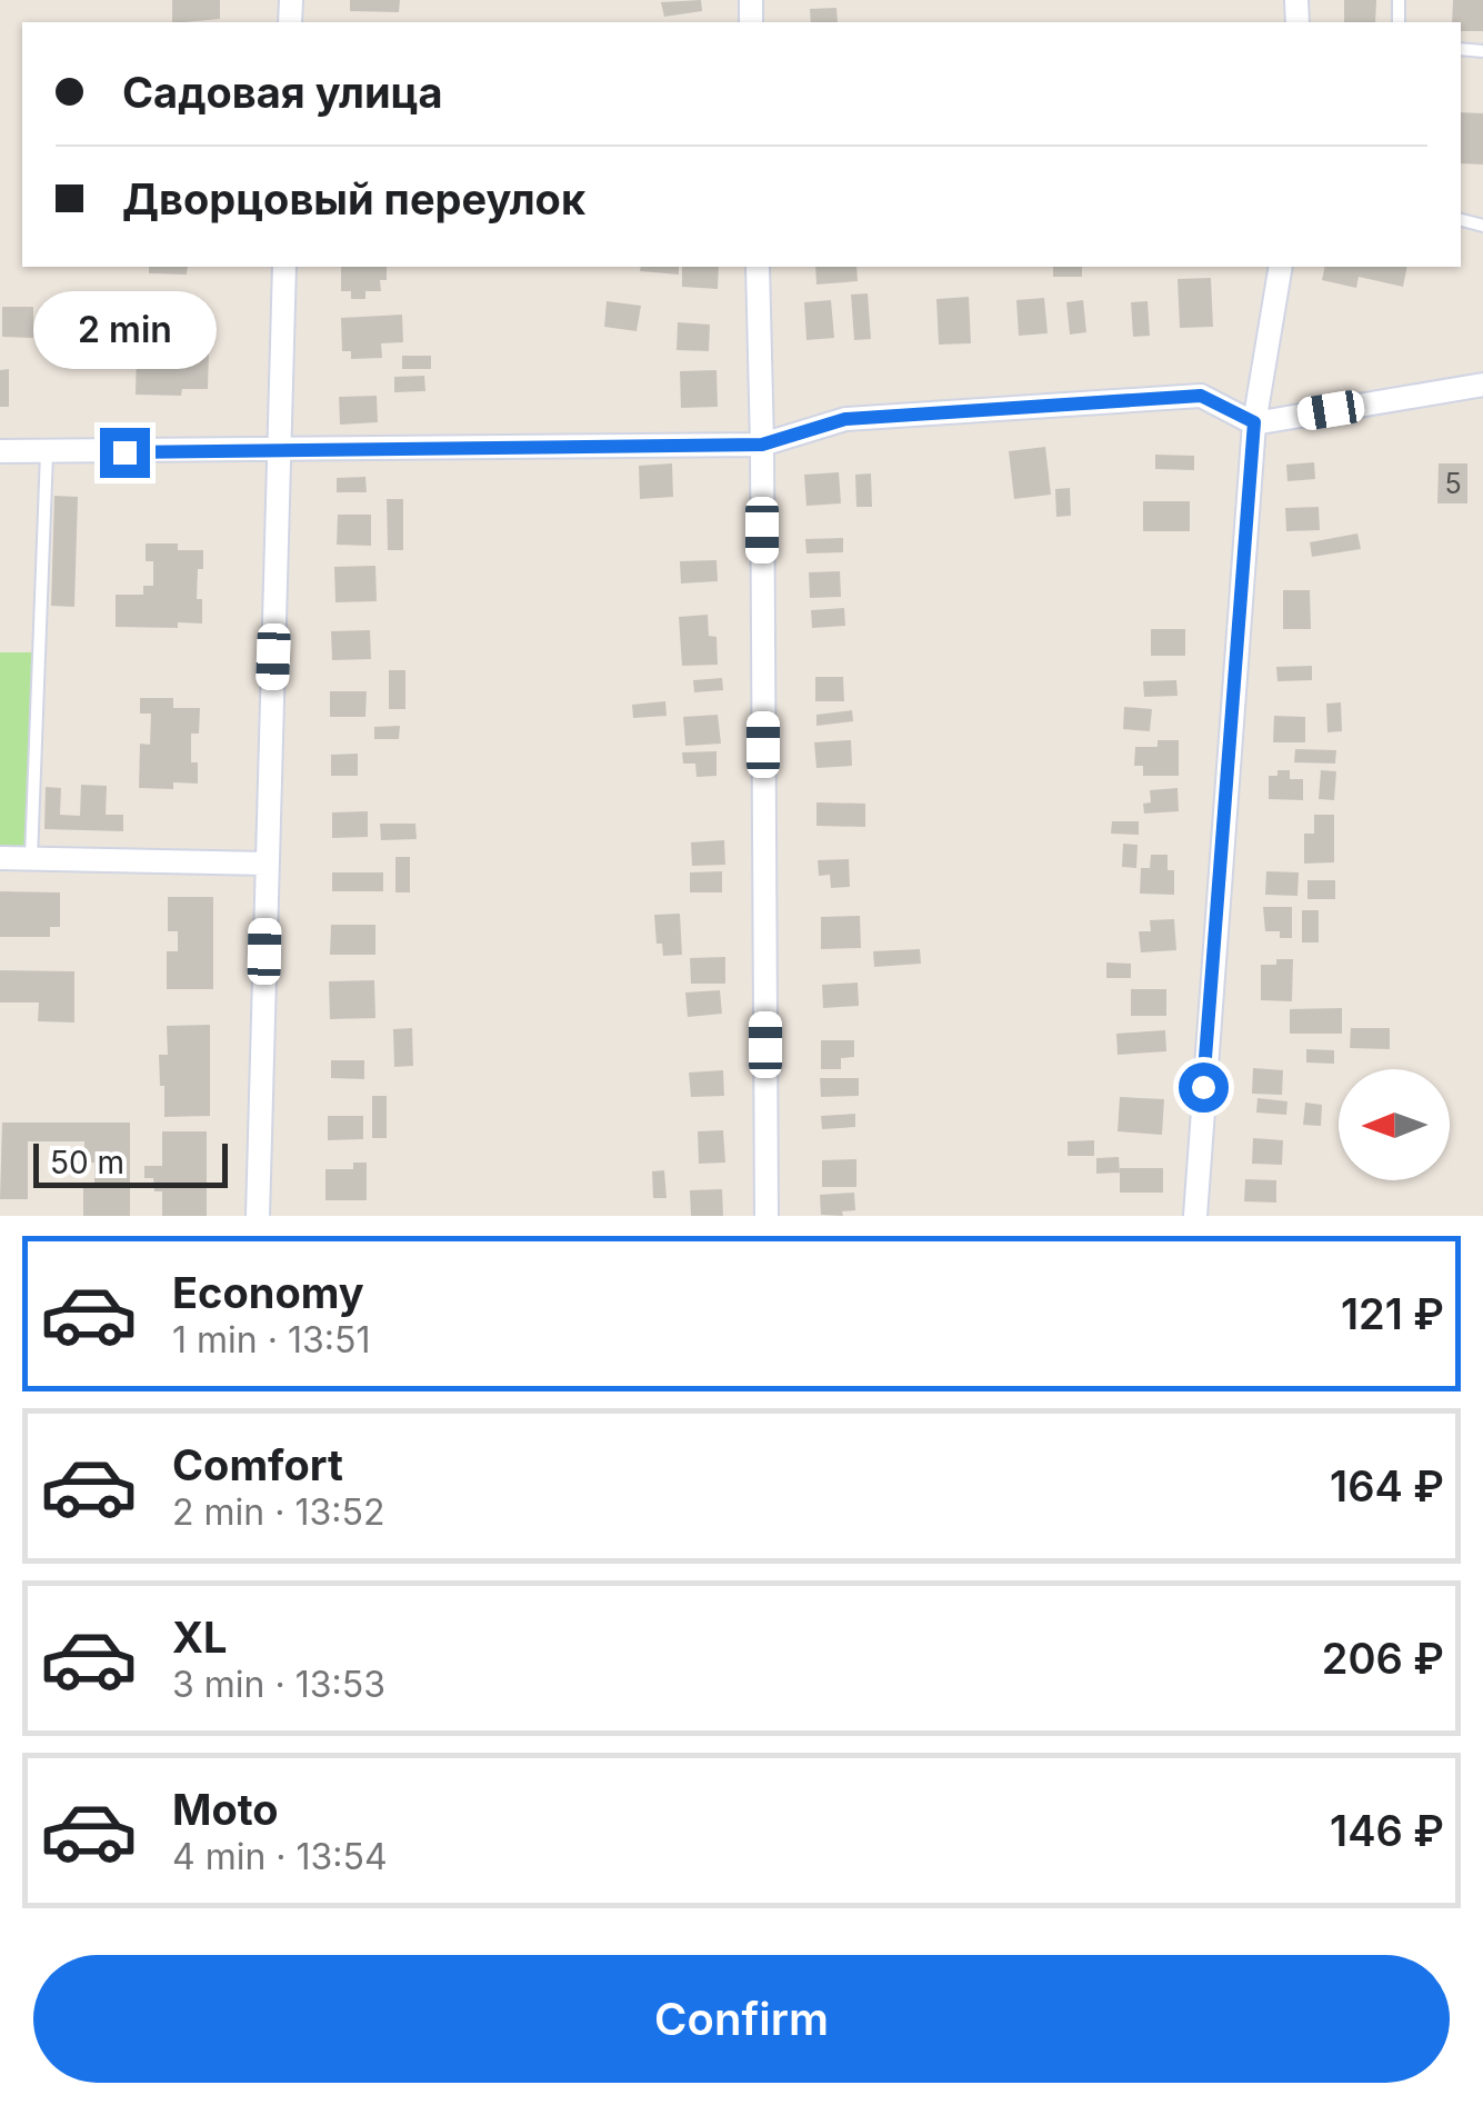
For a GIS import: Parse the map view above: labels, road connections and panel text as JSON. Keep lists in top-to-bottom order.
{
  "house_numbers": ["5"],
  "scale_bar": "50 m",
  "north": "left",
  "page": {
    "banner": ["Садовая улица", "Дворцовый переулок"],
    "bubble": "2 min",
    "scale": "50 m",
    "list": [
      {
        "name": "Economy",
        "note": "1 min · 13:51",
        "value": "121 ₽"
      },
      {
        "name": "Comfort",
        "note": "2 min · 13:52",
        "value": "164 ₽"
      },
      {
        "name": "XL",
        "note": "3 min · 13:53",
        "value": "206 ₽"
      },
      {
        "name": "Moto",
        "note": "4 min · 13:54",
        "value": "146 ₽"
      }
    ],
    "buttons": "Confirm"
  }
}
